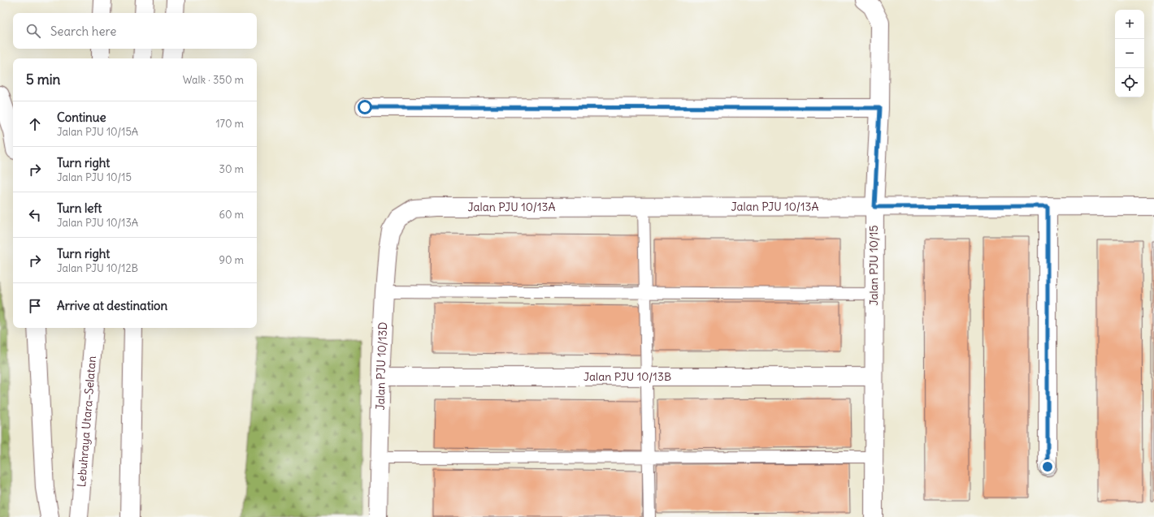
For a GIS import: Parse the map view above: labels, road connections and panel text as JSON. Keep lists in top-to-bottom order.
{
  "streets": {
    "main road": [
      "Jalan PJU 10/13A",
      "Jalan PJU 10/15",
      "Jalan PJU 10/13D",
      "Jalan PJU 10/13B",
      "Lebuhraya Utara–Selatan"
    ]
  },
  "crossings": [
    ["Jalan PJU 10/13A", "Jalan PJU 10/15"],
    ["Jalan PJU 10/13A", "Jalan PJU 10/13D"],
    ["Jalan PJU 10/15", "Jalan PJU 10/13B"],
    ["Jalan PJU 10/13D", "Jalan PJU 10/13B"]
  ],
  "page": {
    "map_buttons": ["+", "−"],
    "search": "Search here",
    "heading": ["5 min", "Walk · 350 m"],
    "list": [
      ["Continue", "Jalan PJU 10/15A", "170 m"],
      ["Turn right", "Jalan PJU 10/15", "30 m"],
      ["Turn left", "Jalan PJU 10/13A", "60 m"],
      ["Turn right", "Jalan PJU 10/12B", "90 m"],
      "Arrive at destination"
    ]
  }
}
